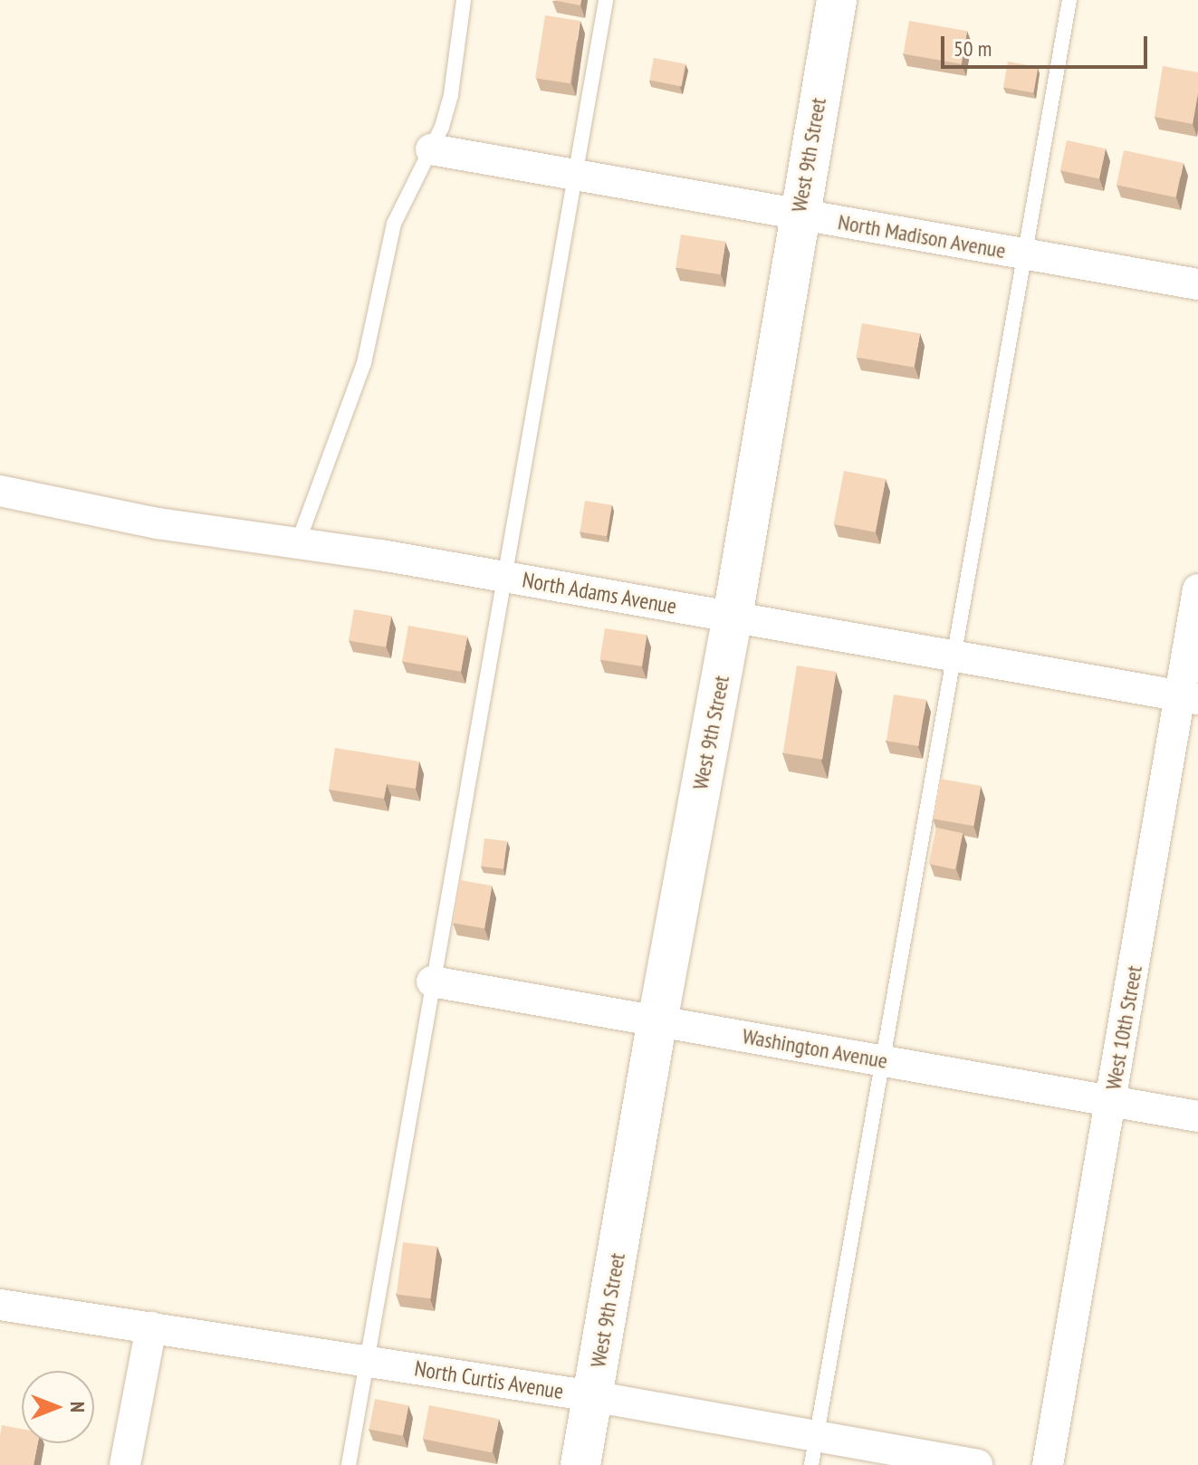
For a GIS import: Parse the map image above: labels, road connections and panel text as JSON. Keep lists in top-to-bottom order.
{
  "streets": {
    "street": [
      "West 9th Street",
      "North Madison Avenue",
      "North Adams Avenue",
      "West 10th Street",
      "Washington Avenue",
      "North Curtis Avenue"
    ]
  },
  "crossings": [
    ["West 9th Street", "North Madison Avenue"],
    ["West 9th Street", "North Adams Avenue"],
    ["West 9th Street", "Washington Avenue"],
    ["West 9th Street", "North Curtis Avenue"],
    ["North Adams Avenue", "West 10th Street"],
    ["West 10th Street", "Washington Avenue"]
  ],
  "scale_bar": "50 m",
  "north": "right"
}
